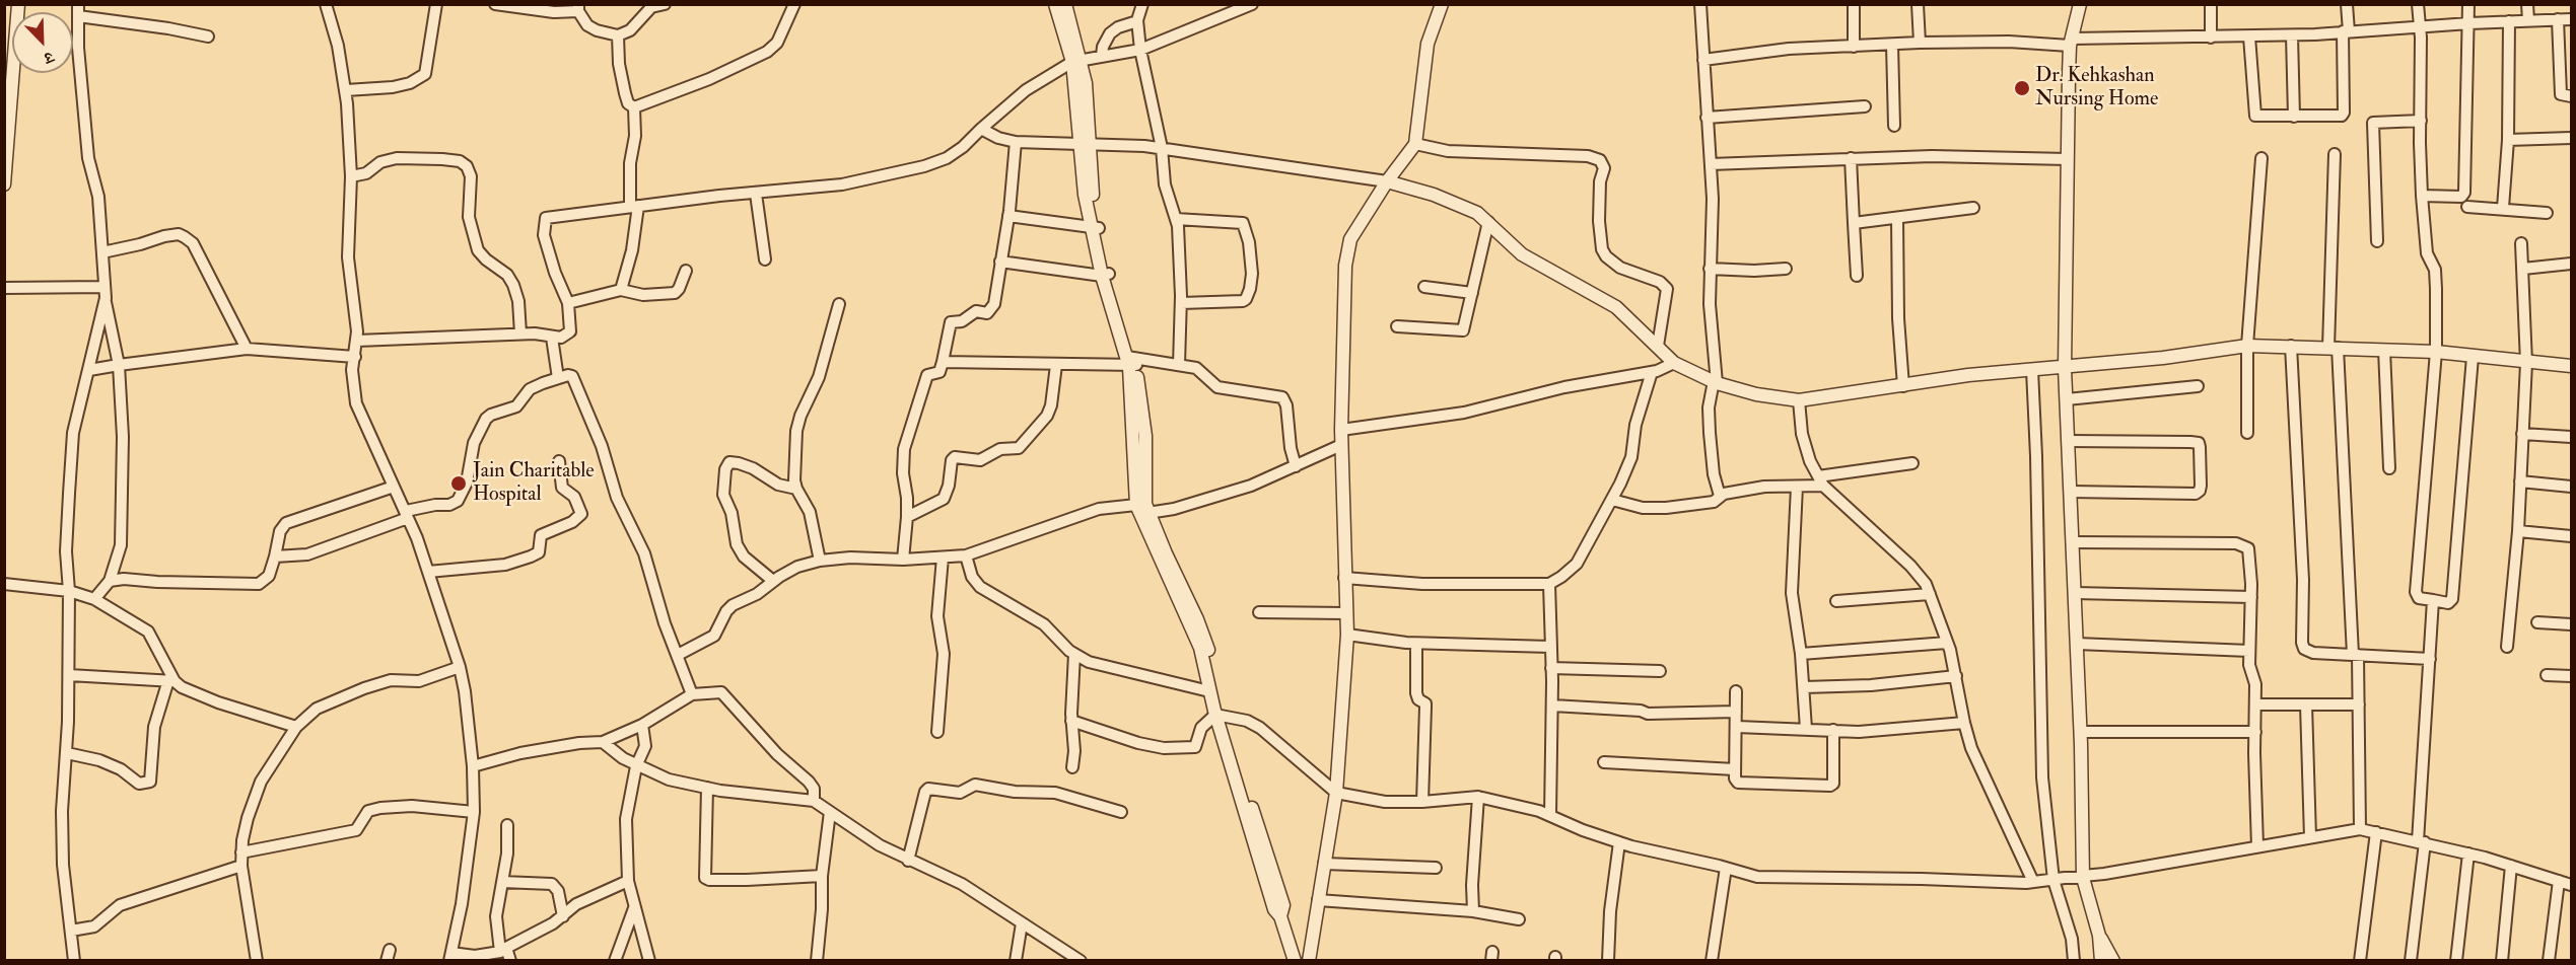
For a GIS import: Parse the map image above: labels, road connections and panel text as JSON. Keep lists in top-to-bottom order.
{
  "places": ["Dr. Kehkashan Nursing Home", "Jain Charitable Hospital"],
  "north": "bottom right"
}
